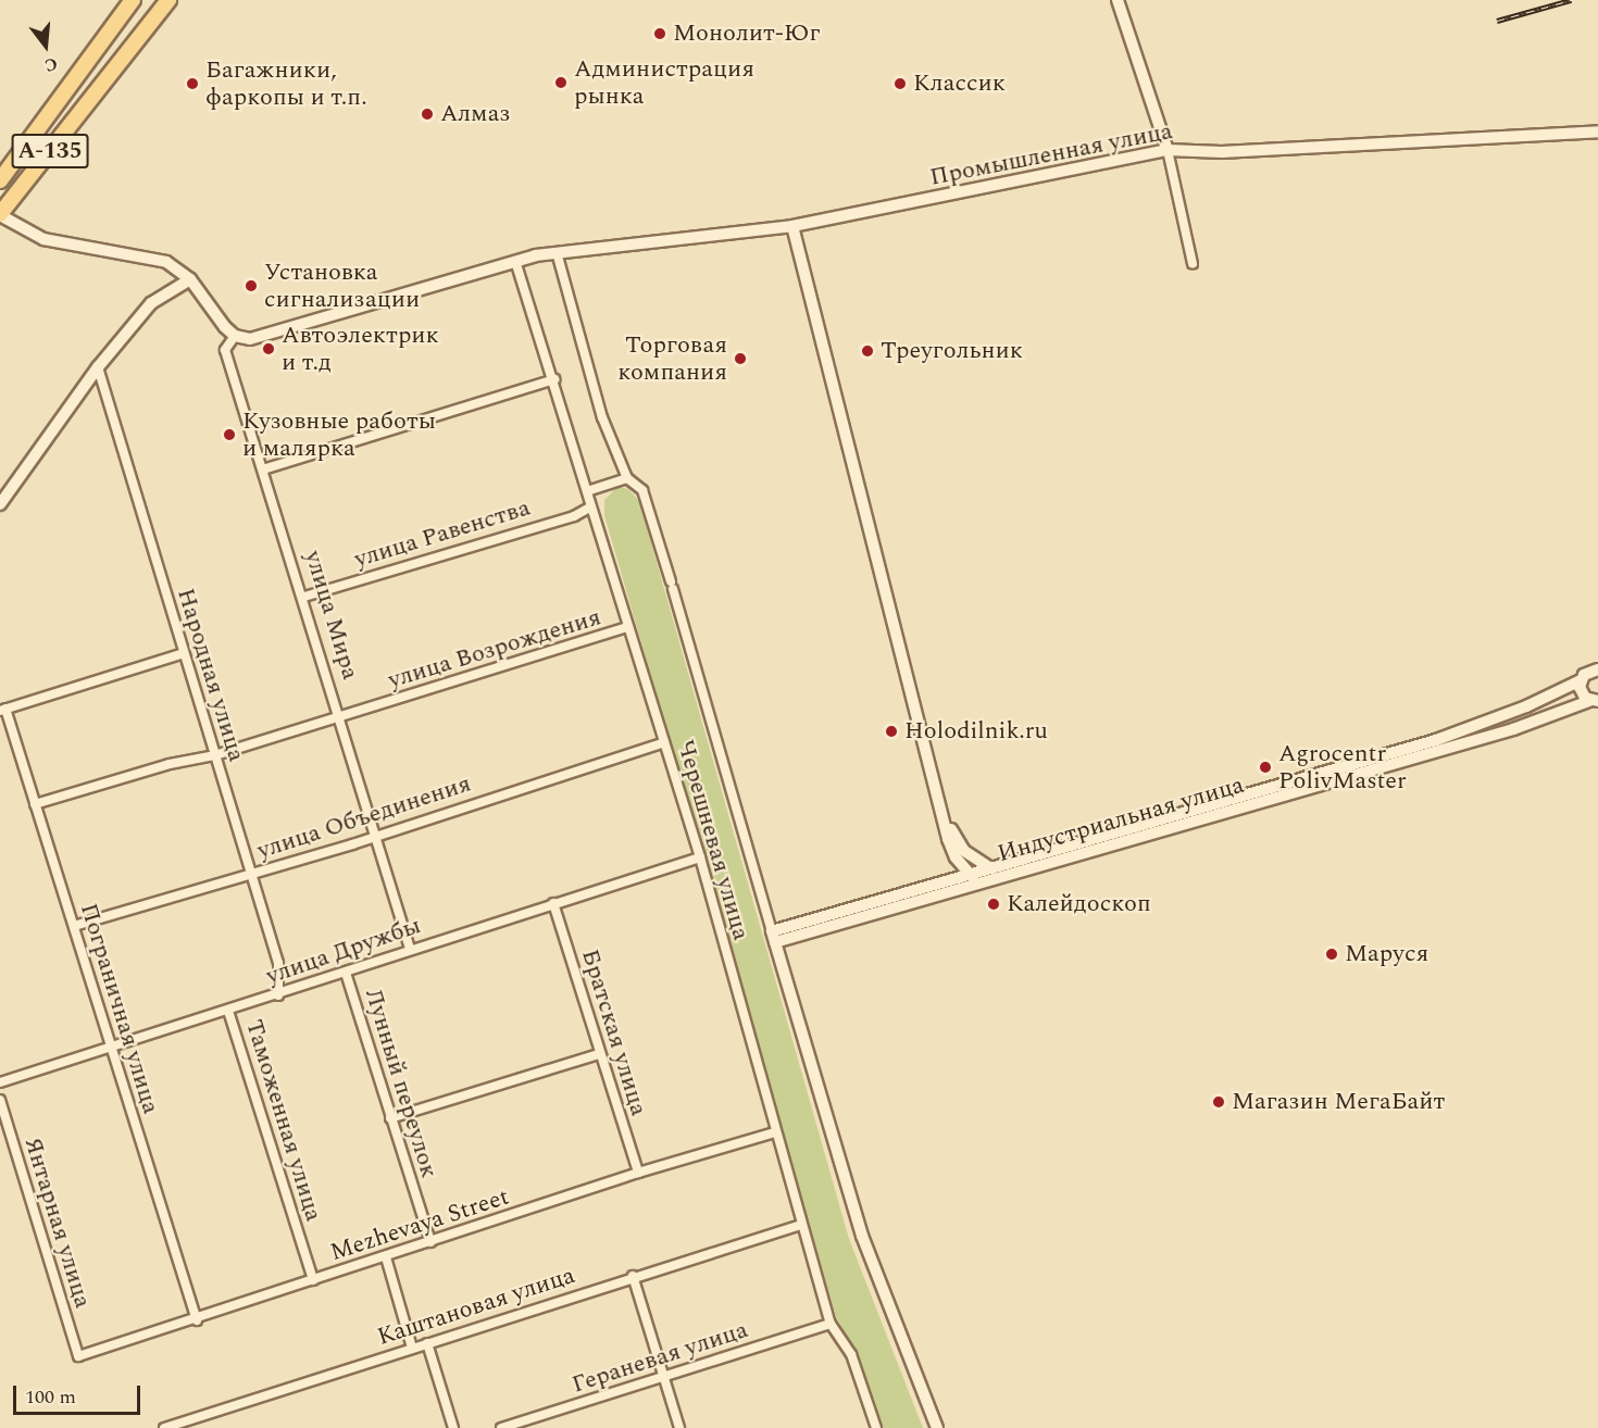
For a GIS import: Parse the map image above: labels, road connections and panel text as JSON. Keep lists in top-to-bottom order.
{
  "streets": {
    "main road": ["А-135"],
    "street": [
      "Промышленная улица",
      "улица Равенства",
      "улица Мира",
      "улица Возрождения",
      "Народная улица",
      "улица Объединения",
      "Индустриальная улица",
      "Черешневая улица",
      "улица Дружбы",
      "Пограничная улица",
      "Братская улица",
      "Лунный переулок",
      "Таможенная улица",
      "Янтарная улица",
      "Mezhevaya Street",
      "Каштановая улица",
      "Гераневая улица"
    ]
  },
  "crossings": [
    ["Промышленная улица", "улица Мира"],
    ["Промышленная улица", "Индустриальная улица"],
    ["Промышленная улица", "Черешневая улица"],
    ["улица Равенства", "улица Мира"],
    ["улица Равенства", "Черешневая улица"],
    ["улица Мира", "улица Возрождения"],
    ["улица Мира", "улица Объединения"],
    ["улица Мира", "улица Дружбы"],
    ["улица Возрождения", "Народная улица"],
    ["улица Возрождения", "Черешневая улица"],
    ["улица Возрождения", "Пограничная улица"],
    ["Народная улица", "улица Объединения"],
    ["Народная улица", "улица Дружбы"],
    ["улица Объединения", "Черешневая улица"],
    ["улица Объединения", "Пограничная улица"],
    ["Черешневая улица", "улица Дружбы"],
    ["Черешневая улица", "Mezhevaya Street"],
    ["Черешневая улица", "Каштановая улица"],
    ["Черешневая улица", "Гераневая улица"],
    ["улица Дружбы", "Пограничная улица"],
    ["улица Дружбы", "Братская улица"],
    ["улица Дружбы", "Лунный переулок"],
    ["улица Дружбы", "Таможенная улица"],
    ["Пограничная улица", "Mezhevaya Street"],
    ["Братская улица", "Mezhevaya Street"],
    ["Лунный переулок", "Mezhevaya Street"],
    ["Таможенная улица", "Mezhevaya Street"],
    ["Янтарная улица", "Mezhevaya Street"]
  ],
  "places": [
    "Монолит-Юг",
    "Администрация рынка",
    "Багажники, фаркопы и т.п.",
    "Классик",
    "Алмаз",
    "Установка сигнализации",
    "Автоэлектрик и т.д",
    "Треугольник",
    "Торговая компания",
    "Кузовные работы и малярка",
    "Holodilnik.ru",
    "Agrocentr PolivMaster",
    "Калейдоскоп",
    "Маруся",
    "Магазин МегаБайт"
  ],
  "scale_bar": "100 m",
  "north": "bottom"
}
